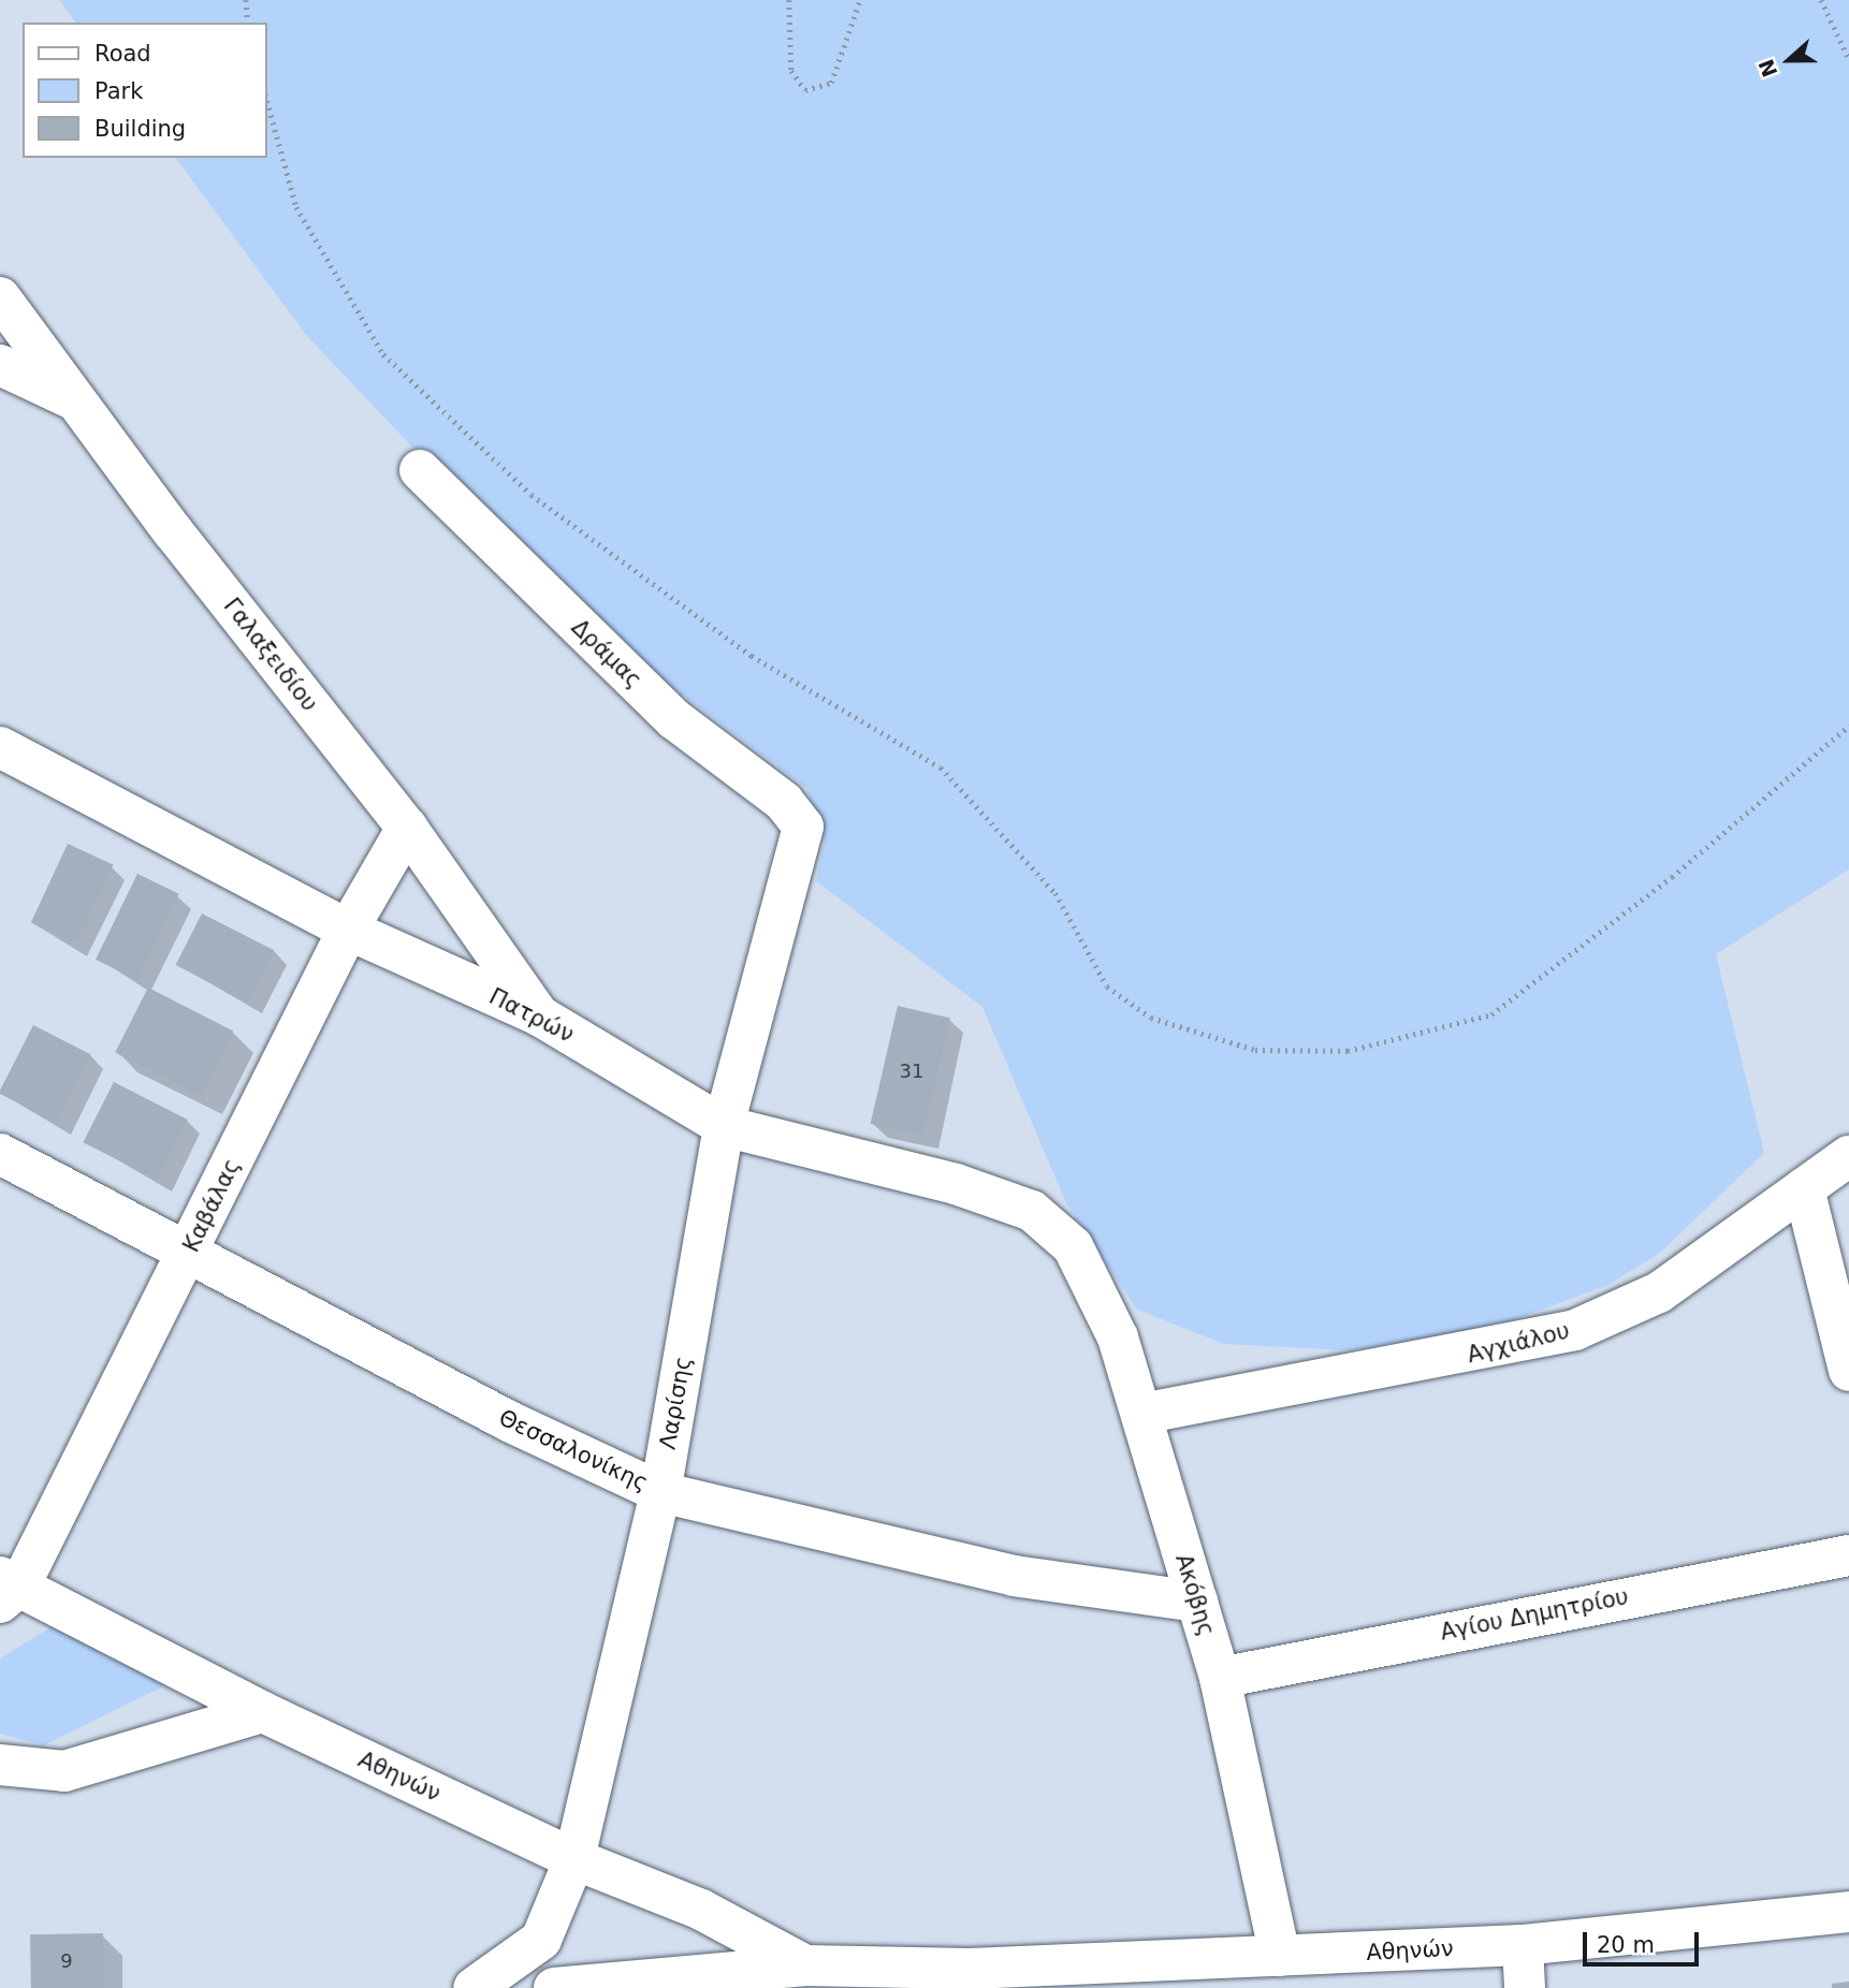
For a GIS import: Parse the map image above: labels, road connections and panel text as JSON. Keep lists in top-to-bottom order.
{
  "streets": {
    "street": [
      "Δράμας",
      "Γαλαξειδίου",
      "Πατρών",
      "Καβάλας",
      "Αγχιάλου",
      "Λαρίσης",
      "Θεσσαλονίκης",
      "Ακόβης",
      "Αγίου Δημητρίου",
      "Αθηνών"
    ]
  },
  "crossings": [
    ["Δράμας", "Λαρίσης"],
    ["Γαλαξειδίου", "Πατρών"],
    ["Γαλαξειδίου", "Καβάλας"],
    ["Πατρών", "Καβάλας"],
    ["Πατρών", "Λαρίσης"],
    ["Πατρών", "Ακόβης"],
    ["Καβάλας", "Θεσσαλονίκης"],
    ["Καβάλας", "Αθηνών"],
    ["Αγχιάλου", "Ακόβης"],
    ["Λαρίσης", "Θεσσαλονίκης"],
    ["Λαρίσης", "Αθηνών"],
    ["Θεσσαλονίκης", "Ακόβης"],
    ["Ακόβης", "Αγίου Δημητρίου"],
    ["Ακόβης", "Αθηνών"]
  ],
  "house_numbers": ["31", "9"],
  "legend": ["Road", "Park", "Building"],
  "scale_bar": "20 m",
  "north": "left"
}
